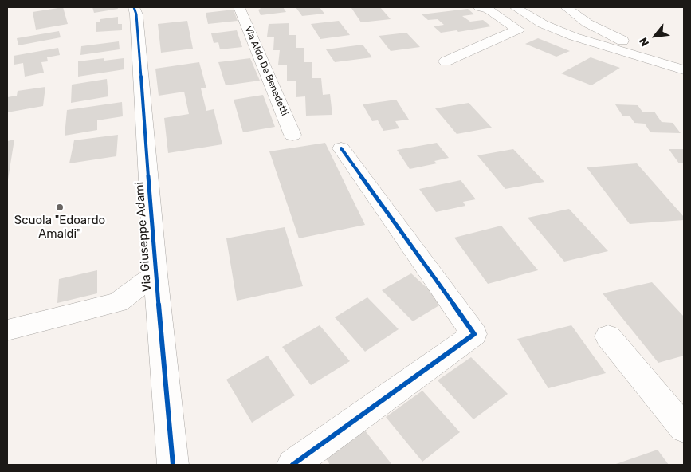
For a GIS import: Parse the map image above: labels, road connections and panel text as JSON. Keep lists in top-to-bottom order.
{
  "streets": {
    "street": ["Via Aldo De Benedetti", "Via Giuseppe Adami"]
  },
  "places": ["Scuola \"Edoardo Amaldi\""],
  "north": "bottom left"
}
